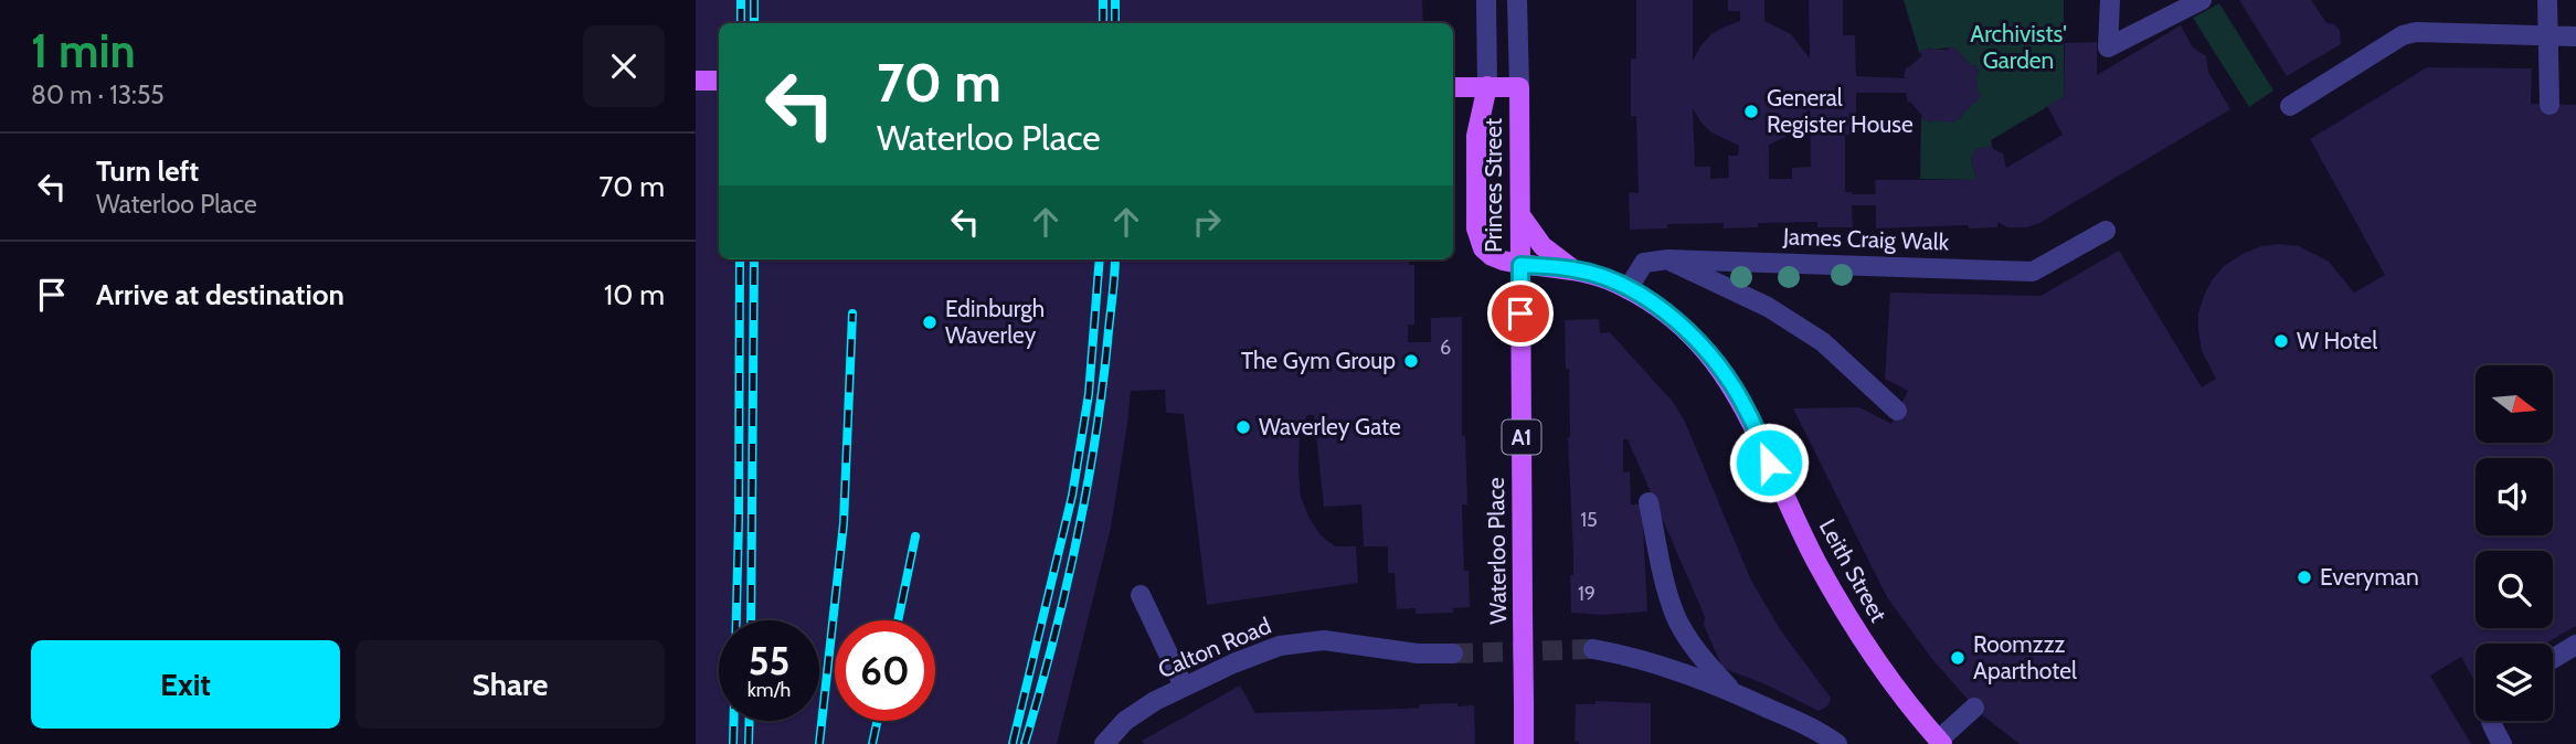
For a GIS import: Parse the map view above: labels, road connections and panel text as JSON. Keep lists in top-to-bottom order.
{
  "streets": {
    "main road": [
      "Princes Street",
      "A1",
      "Waterloo Place",
      "Leith Street"
    ],
    "street": ["James Craig Walk", "Calton Road"]
  },
  "crossings": [
    ["Princes Street", "Waterloo Place"],
    ["Princes Street", "Leith Street"],
    ["James Craig Walk", "Leith Street"],
    ["Waterloo Place", "Leith Street"]
  ],
  "parks": ["Archivists' Garden"],
  "places": [
    "General Register House",
    "Edinburgh Waverley",
    "W Hotel",
    "The Gym Group",
    "Waverley Gate",
    "Everyman",
    "Roomzzz Aparthotel"
  ],
  "house_numbers": ["6", "15", "19"],
  "north": "right",
  "page": {
    "heading": ["1 min", "80 m · 13:55"],
    "turn": ["70 m", "Waterloo Place"],
    "list": [
      {
        "name": "Turn left",
        "note": "Waterloo Place",
        "value": "70 m"
      },
      {
        "name": "Arrive at destination",
        "value": "10 m"
      }
    ],
    "speed": "55 km/h",
    "limit": "60",
    "buttons": ["Exit", "Share"]
  }
}
